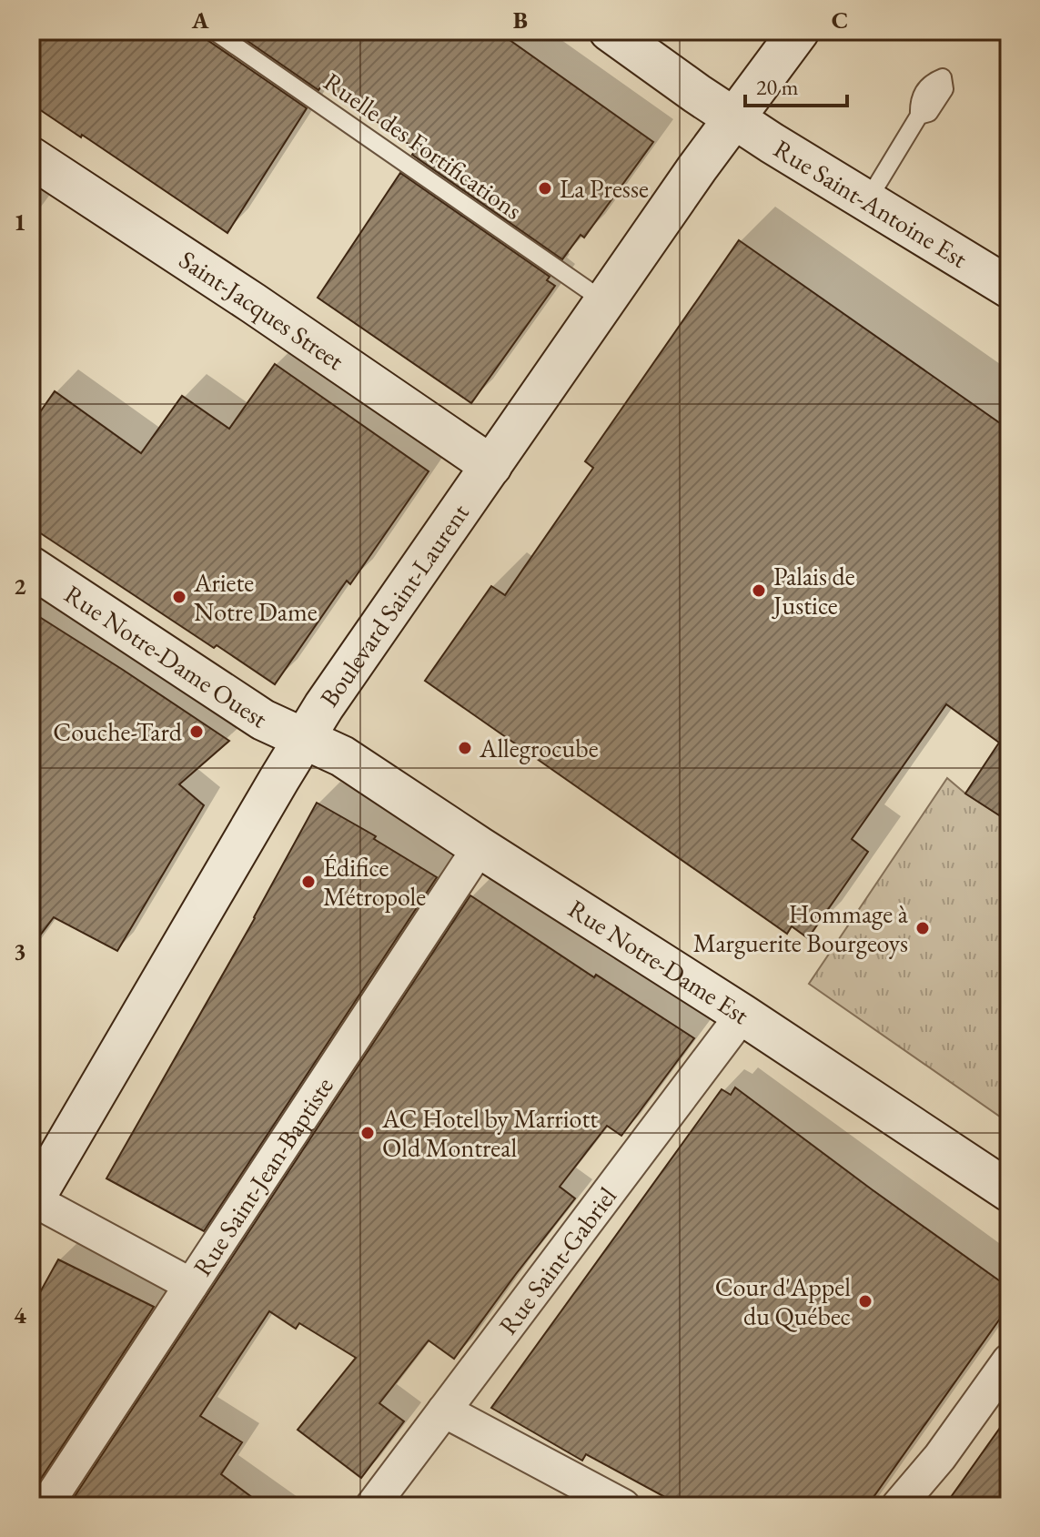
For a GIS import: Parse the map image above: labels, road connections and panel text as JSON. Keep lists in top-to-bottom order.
{
  "streets": {
    "street": [
      "Rue Saint-Antoine Est",
      "Saint-Jacques Street",
      "Boulevard Saint-Laurent",
      "Rue Notre-Dame Ouest",
      "Rue Notre-Dame Est",
      "Rue Saint-Jean-Baptiste",
      "Rue Saint-Gabriel"
    ],
    "lane": ["Ruelle des Fortifications"]
  },
  "crossings": [
    ["Ruelle des Fortifications", "Boulevard Saint-Laurent"],
    ["Rue Saint-Antoine Est", "Boulevard Saint-Laurent"],
    ["Saint-Jacques Street", "Boulevard Saint-Laurent"],
    ["Boulevard Saint-Laurent", "Rue Notre-Dame Ouest"],
    ["Boulevard Saint-Laurent", "Rue Notre-Dame Est"],
    ["Rue Notre-Dame Ouest", "Rue Notre-Dame Est"],
    ["Rue Notre-Dame Est", "Rue Saint-Jean-Baptiste"],
    ["Rue Notre-Dame Est", "Rue Saint-Gabriel"]
  ],
  "places": [
    "La Presse",
    "Palais de Justice",
    "Ariete Notre Dame",
    "Couche-Tard",
    "Allegrocube",
    "Édifice Métropole",
    "Hommage à Marguerite Bourgeoys",
    "AC Hotel by Marriott Old Montreal",
    "Cour d'Appel du Québec"
  ],
  "scale_bar": "20 m",
  "grid": {
    "columns": ["A", "B", "C"],
    "rows": [
      "1",
      "2",
      "3",
      "4"
    ]
  }
}
